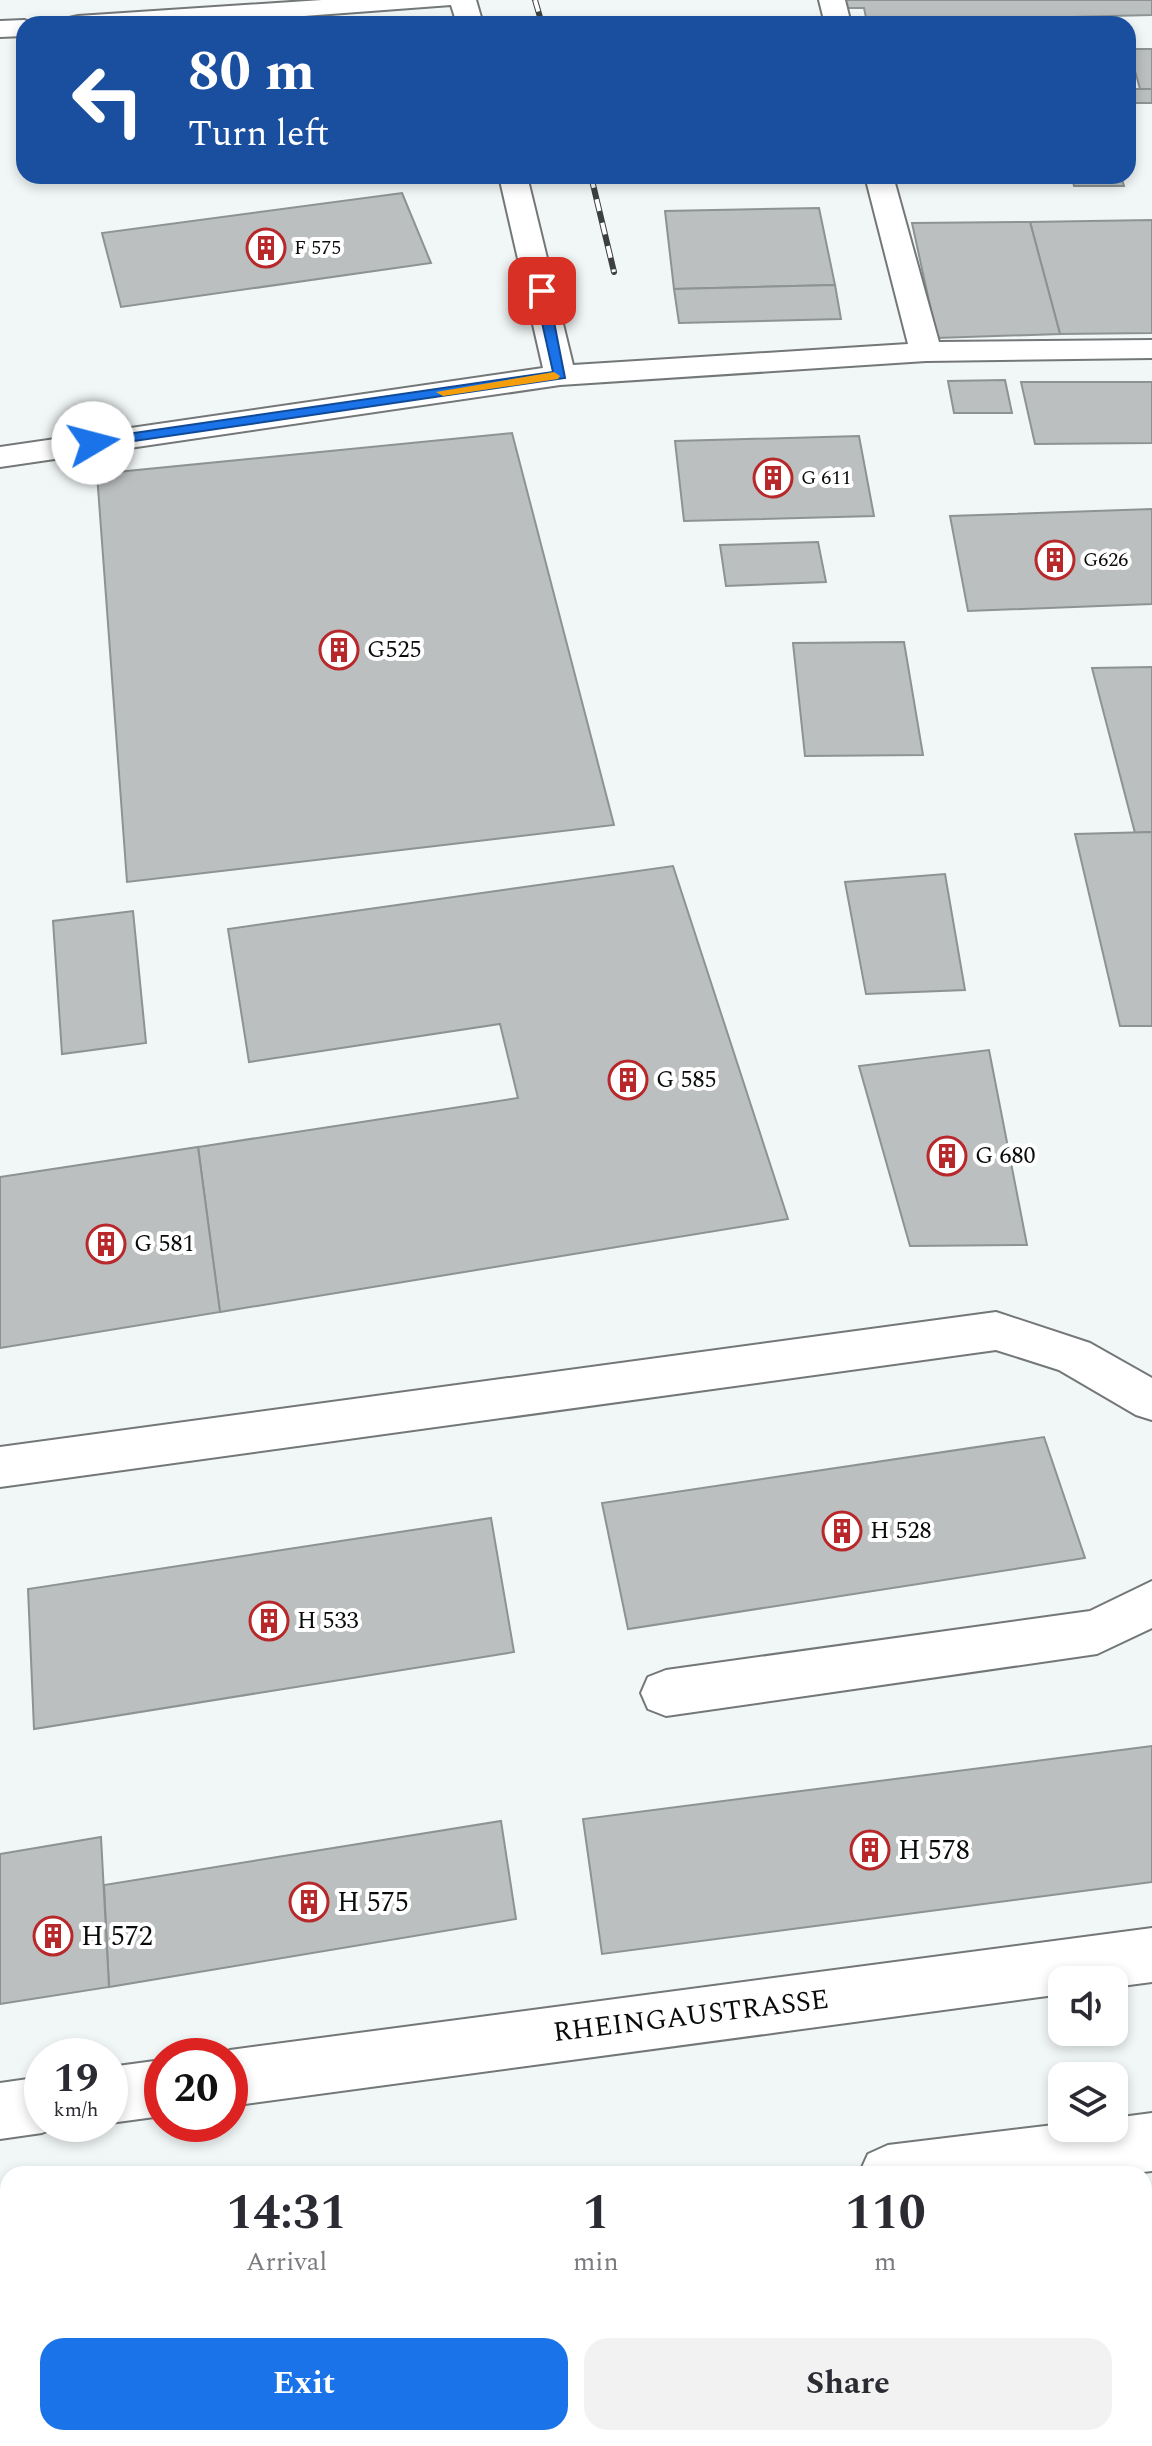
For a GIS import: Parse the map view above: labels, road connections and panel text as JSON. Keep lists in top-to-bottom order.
{
  "streets": {
    "street": ["RHEINGAUSTRASSE"]
  },
  "places": {
    "building": [
      "F 575",
      "G 611",
      "G626",
      "G525",
      "G 585",
      "G 680",
      "G 581",
      "H 528",
      "H 533",
      "H 578",
      "H 575",
      "H 572"
    ]
  },
  "page": {
    "turn": ["80 m", "Turn left"],
    "speed": "19 km/h",
    "limit": "20",
    "eta": [
      "14:31",
      "Arrival",
      "1",
      "min",
      "110",
      "m"
    ],
    "buttons": ["Exit", "Share"]
  }
}
